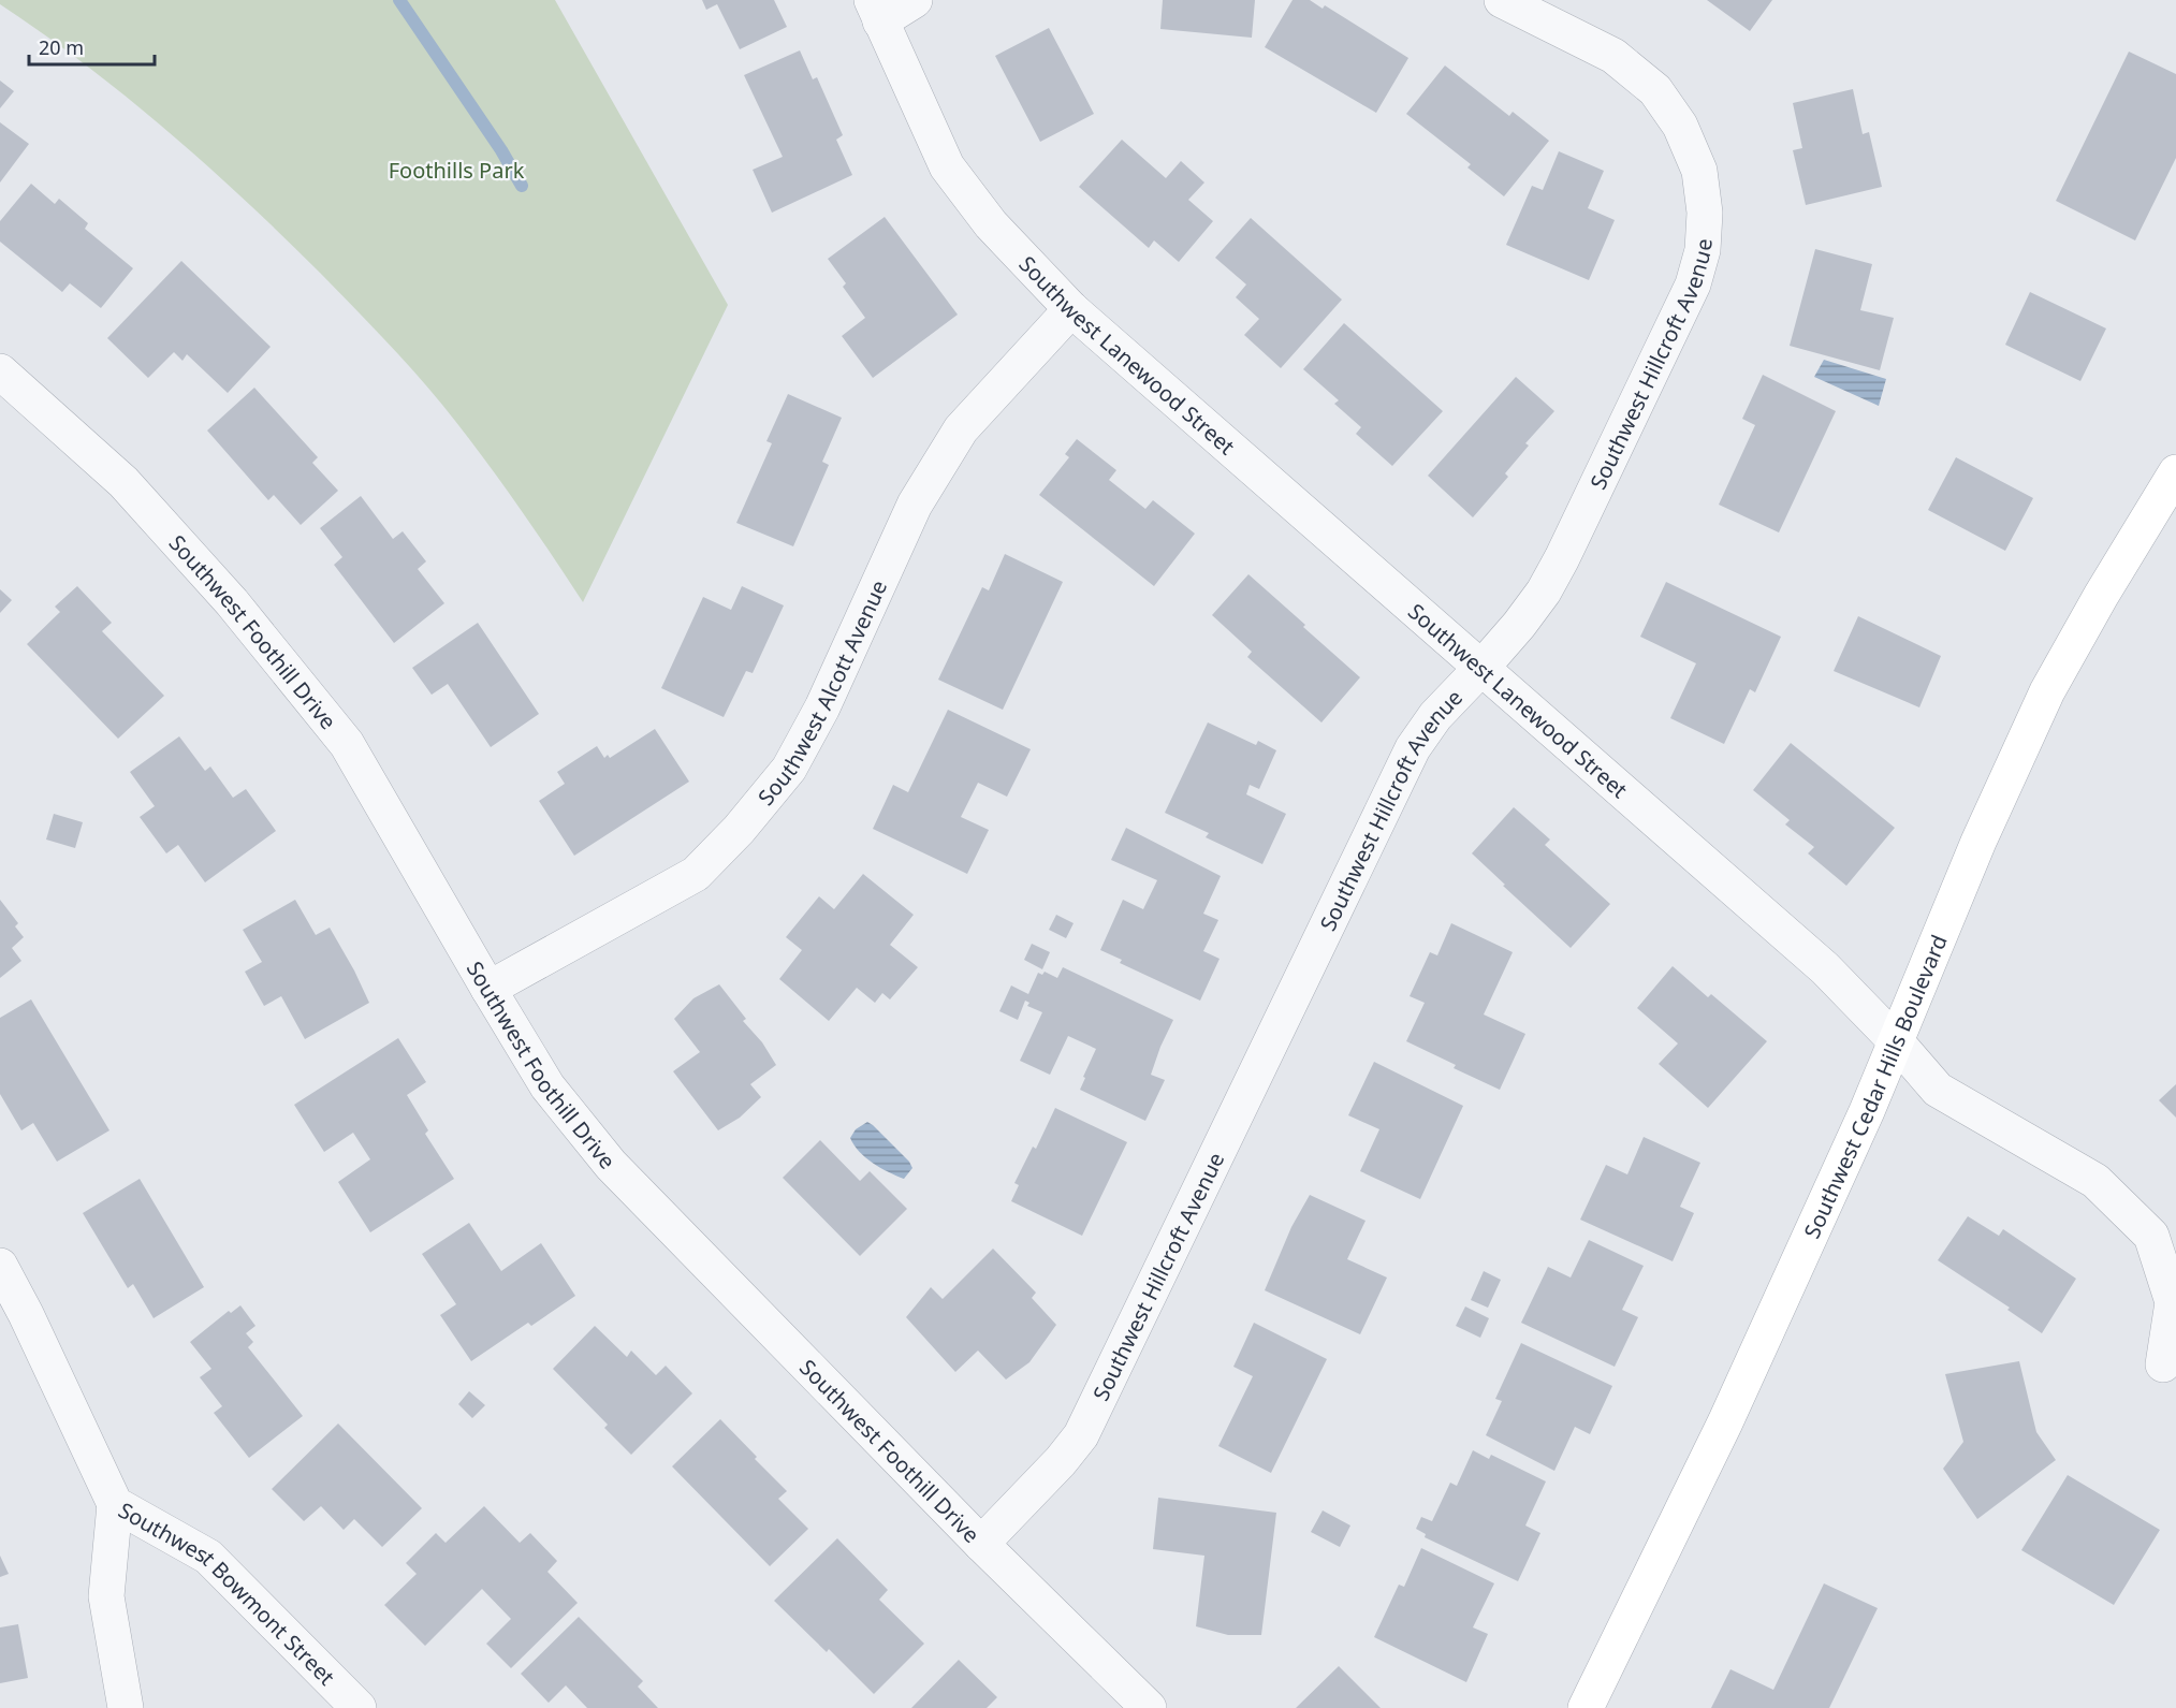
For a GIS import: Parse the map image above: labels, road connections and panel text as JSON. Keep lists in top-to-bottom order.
{
  "streets": {
    "main road": ["Southwest Cedar Hills Boulevard"],
    "street": [
      "Southwest Lanewood Street",
      "Southwest Hillcroft Avenue",
      "Southwest Foothill Drive",
      "Southwest Alcott Avenue",
      "Southwest Bowmont Street"
    ]
  },
  "crossings": [
    ["Southwest Lanewood Street", "Southwest Hillcroft Avenue"],
    ["Southwest Lanewood Street", "Southwest Alcott Avenue"],
    ["Southwest Lanewood Street", "Southwest Cedar Hills Boulevard"],
    ["Southwest Hillcroft Avenue", "Southwest Foothill Drive"],
    ["Southwest Foothill Drive", "Southwest Alcott Avenue"]
  ],
  "parks": ["Foothills Park"],
  "scale_bar": "20 m"
}
